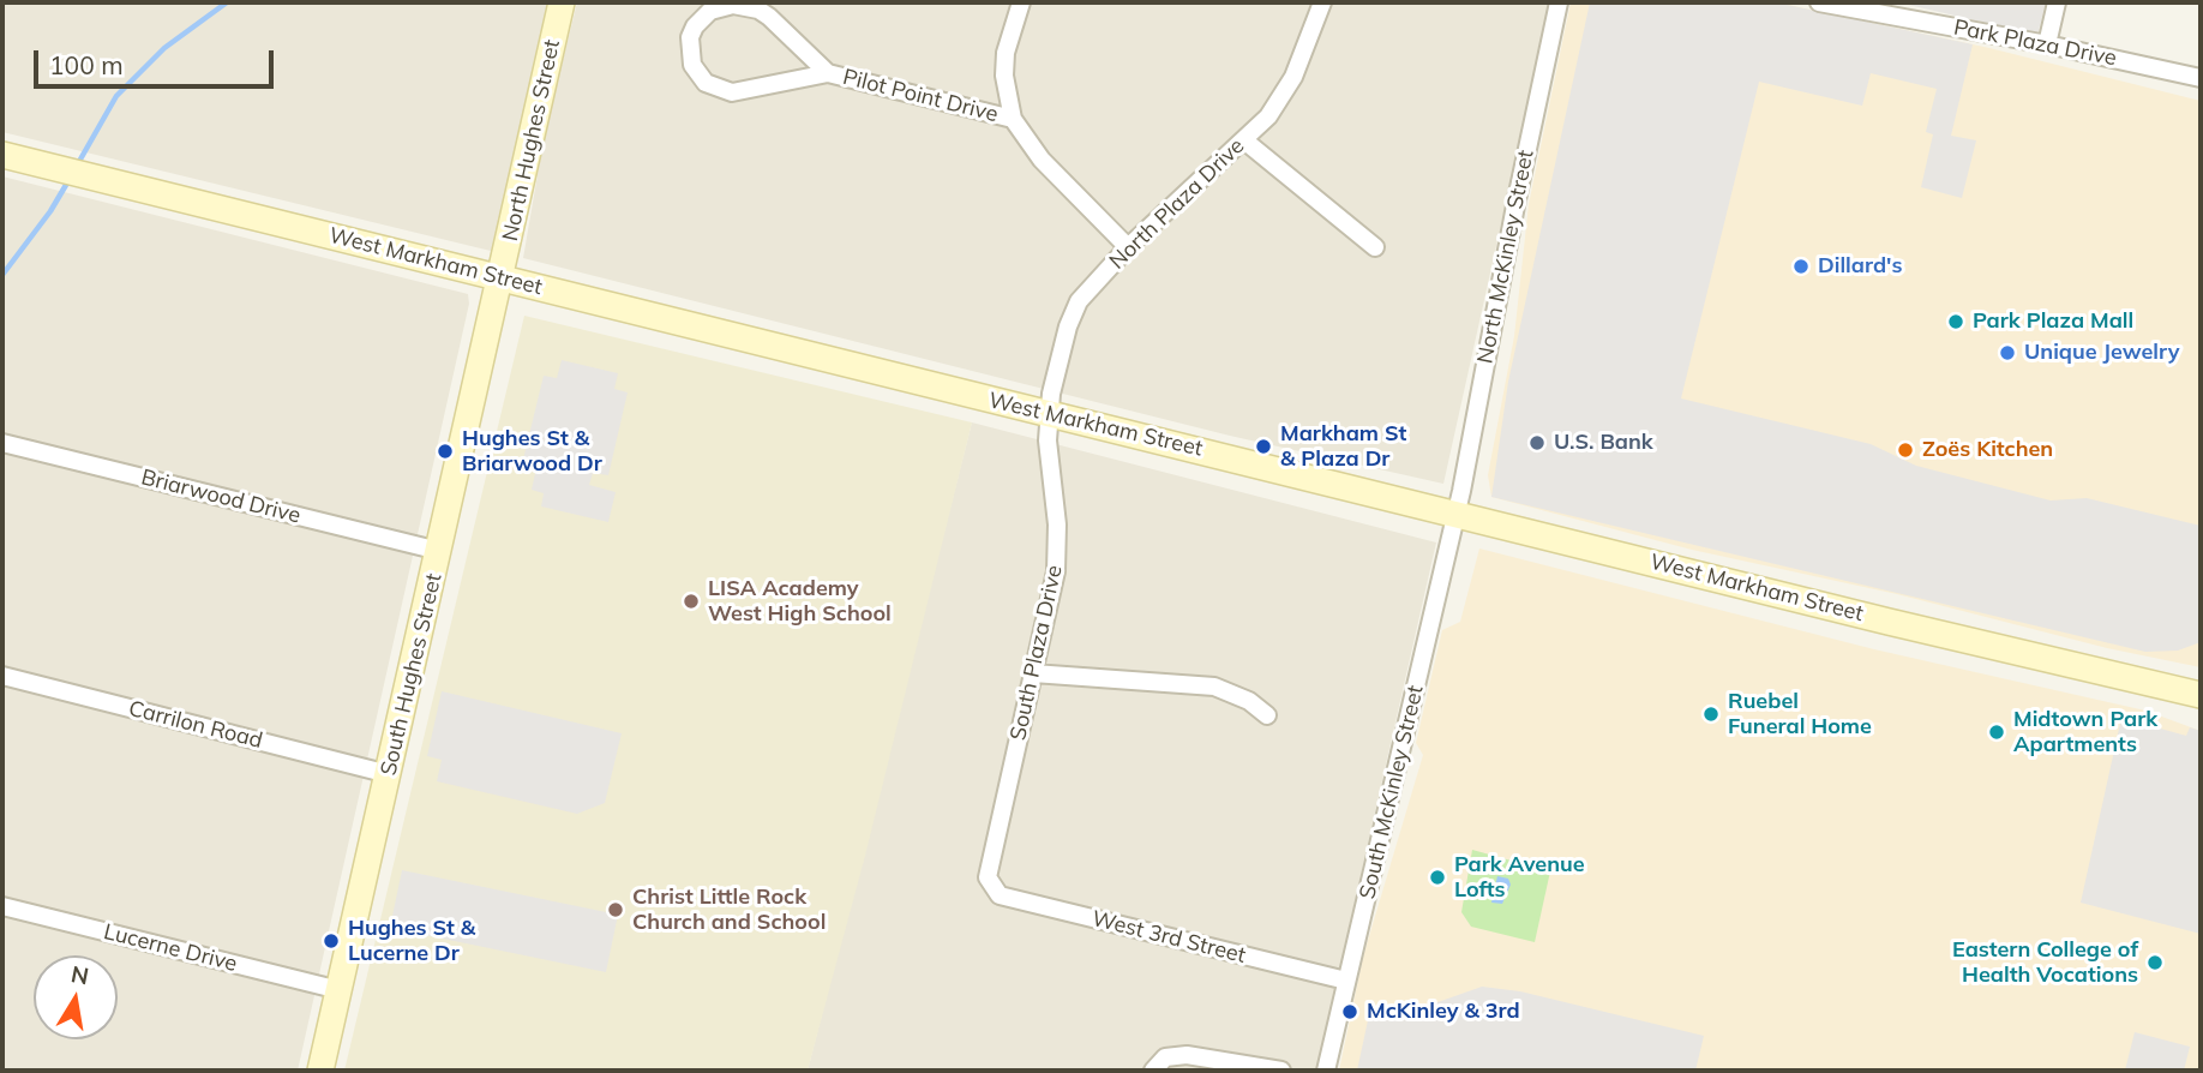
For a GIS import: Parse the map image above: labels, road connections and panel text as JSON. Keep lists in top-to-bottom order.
{
  "streets": {
    "main road": ["North Hughes Street", "West Markham Street", "South Hughes Street"],
    "street": [
      "Park Plaza Drive",
      "Pilot Point Drive",
      "North Plaza Drive",
      "North McKinley Street",
      "Briarwood Drive",
      "South Plaza Drive",
      "Carrilon Road",
      "South McKinley Street",
      "West 3rd Street",
      "Lucerne Drive"
    ]
  },
  "crossings": [
    ["North Hughes Street", "West Markham Street"],
    ["North Hughes Street", "South Hughes Street"],
    ["North Plaza Drive", "West Markham Street"],
    ["North Plaza Drive", "South Plaza Drive"],
    ["North McKinley Street", "West Markham Street"],
    ["North McKinley Street", "South McKinley Street"],
    ["West Markham Street", "South Plaza Drive"],
    ["West Markham Street", "South Hughes Street"],
    ["West Markham Street", "South McKinley Street"],
    ["Briarwood Drive", "South Hughes Street"],
    ["South Plaza Drive", "West 3rd Street"],
    ["South Hughes Street", "Carrilon Road"],
    ["South Hughes Street", "Lucerne Drive"],
    ["South McKinley Street", "West 3rd Street"]
  ],
  "places": [
    "Dillard's",
    "Park Plaza Mall",
    "Unique Jewelry",
    "U.S. Bank",
    "Markham St & Plaza Dr",
    "Zoës Kitchen",
    "Hughes St & Briarwood Dr",
    "LISA Academy West High School",
    "Ruebel Funeral Home",
    "Midtown Park Apartments",
    "Park Avenue Lofts",
    "Christ Little Rock Church and School",
    "Hughes St & Lucerne Dr",
    "Eastern College of Health Vocations",
    "McKinley & 3rd"
  ],
  "scale_bar": "100 m",
  "north": "top"
}
